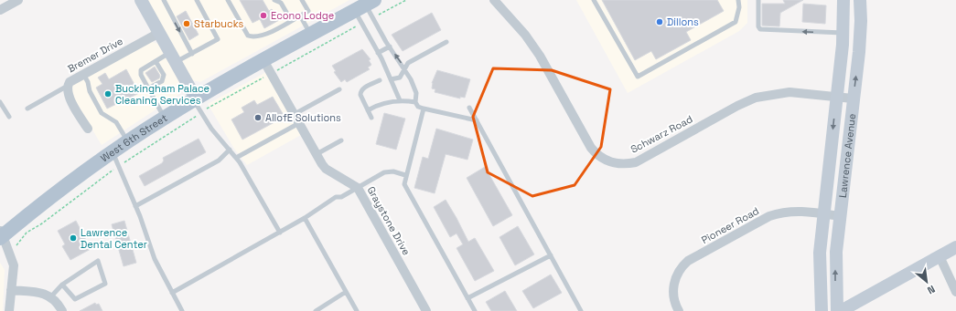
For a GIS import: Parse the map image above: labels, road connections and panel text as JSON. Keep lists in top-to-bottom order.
{
  "streets": {
    "main road": ["West 6th Street"],
    "street": [
      "Bremer Drive",
      "Schwarz Road",
      "Lawrence Avenue",
      "Graystone Drive",
      "Pioneer Road"
    ]
  },
  "crossings": [
    ["Schwarz Road", "Lawrence Avenue"],
    ["West 6th Street", "Graystone Drive"],
    ["Lawrence Avenue", "Pioneer Road"]
  ],
  "places": [
    "Econo Lodge",
    "Dillons",
    "Starbucks",
    "Buckingham Palace Cleaning Services",
    "AllofE Solutions",
    "Lawrence Dental Center"
  ],
  "north": "bottom right"
}
